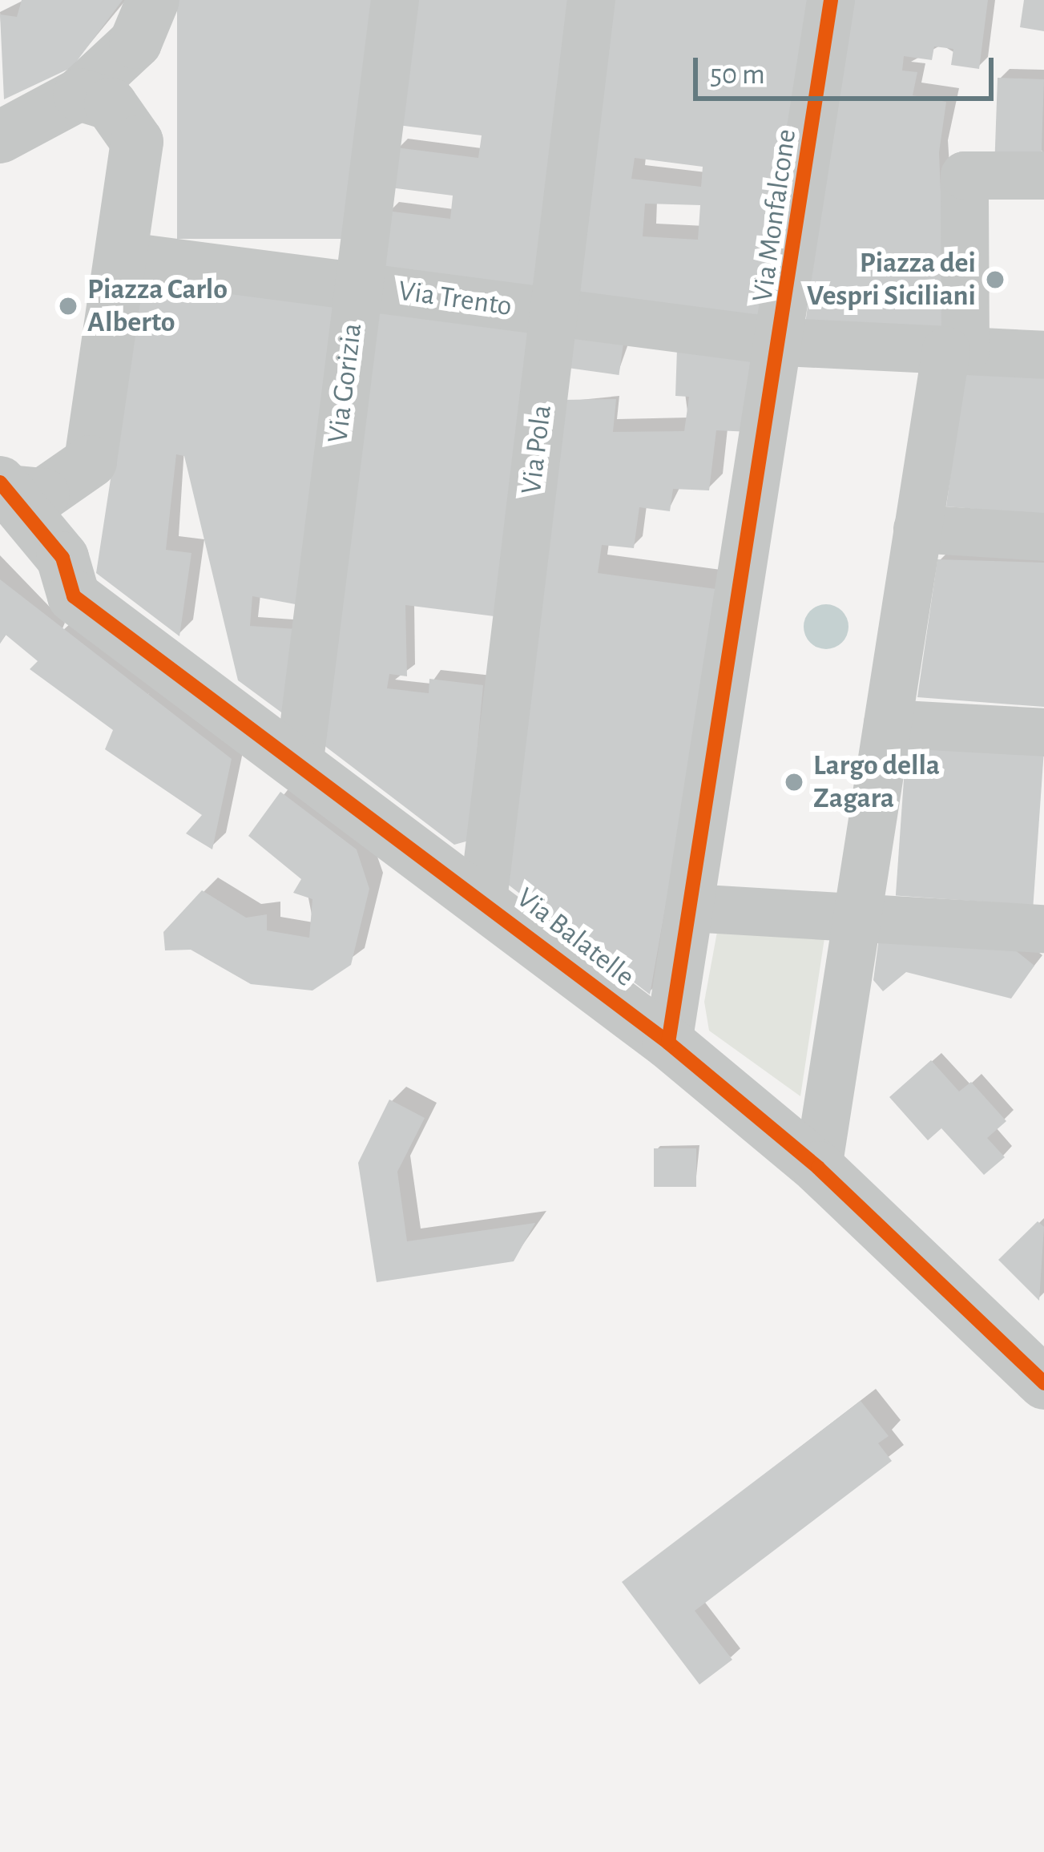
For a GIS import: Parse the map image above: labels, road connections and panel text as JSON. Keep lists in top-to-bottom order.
{
  "streets": {
    "street": [
      "Via Monfalcone",
      "Via Trento",
      "Via Gorizia",
      "Via Pola",
      "Via Balatelle"
    ]
  },
  "crossings": [
    ["Via Monfalcone", "Via Trento"],
    ["Via Monfalcone", "Via Balatelle"],
    ["Via Trento", "Via Gorizia"],
    ["Via Trento", "Via Pola"],
    ["Via Gorizia", "Via Balatelle"],
    ["Via Pola", "Via Balatelle"]
  ],
  "places": ["Piazza dei Vespri Siciliani", "Piazza Carlo Alberto", "Largo della Zagara"],
  "scale_bar": "50 m"
}
